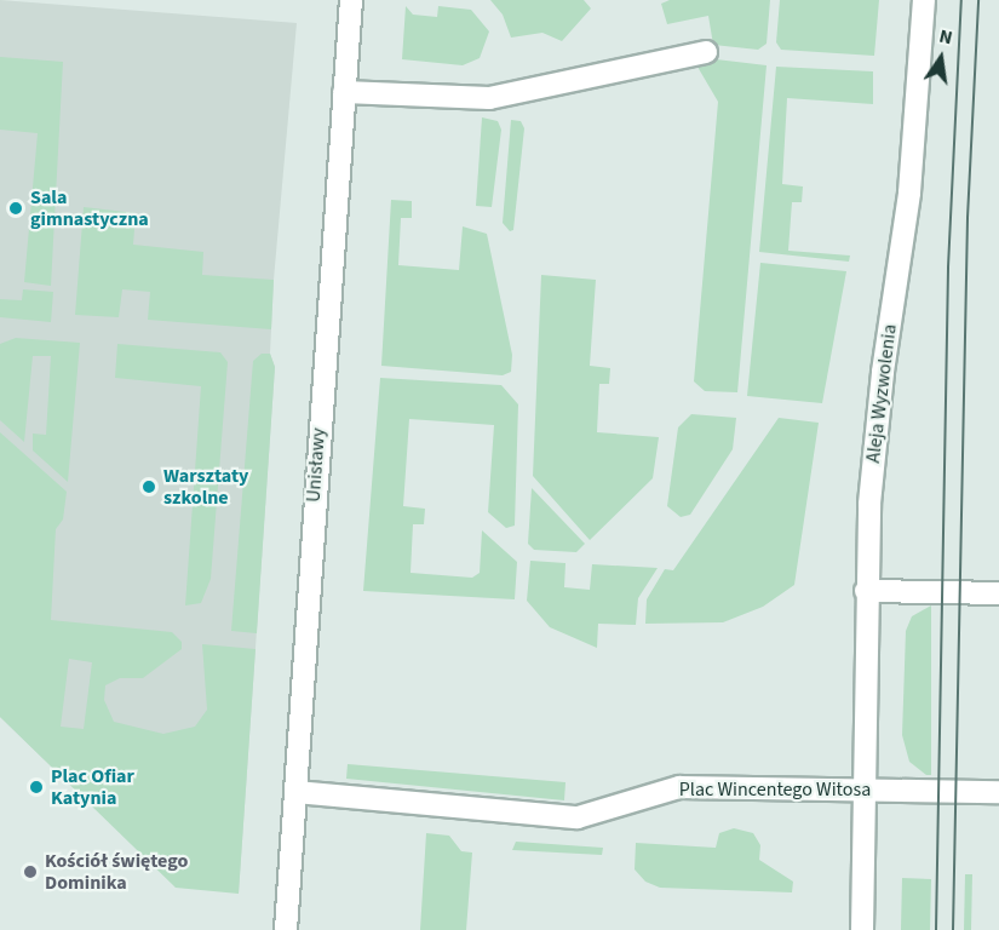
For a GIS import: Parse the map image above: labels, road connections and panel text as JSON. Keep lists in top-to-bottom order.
{
  "streets": {
    "street": ["Aleja Wyzwolenia", "Unisławy", "Plac Wincentego Witosa"]
  },
  "crossings": [
    ["Aleja Wyzwolenia", "Plac Wincentego Witosa"],
    ["Unisławy", "Plac Wincentego Witosa"]
  ],
  "places": [
    "Sala gimnastyczna",
    "Warsztaty szkolne",
    "Plac Ofiar Katynia",
    "Kościół świętego Dominika"
  ],
  "north": "top"
}
